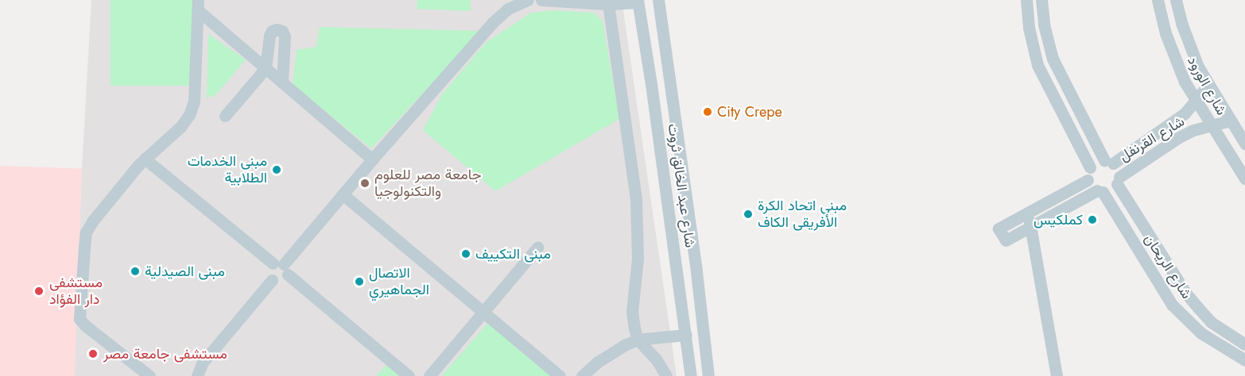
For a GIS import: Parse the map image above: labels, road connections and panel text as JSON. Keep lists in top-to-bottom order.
{
  "streets": {
    "street": [
      "شارع الورود",
      "شارع القرنفل",
      "شارع عبد الخالق ثروت",
      "شارع الريحان"
    ]
  },
  "crossings": [
    ["شارع الورود", "شارع القرنفل"],
    ["شارع القرنفل", "شارع الريحان"]
  ],
  "places": [
    "City Crepe",
    "مبنى الخدمات الطلابية",
    "جامعة مصر للعلوم والتكنولوجيا",
    "مبنى اتحاد الكرة الأفريقى الكاف",
    "كملكيس",
    "مبنى التكييف",
    "مبنى الصيدلية",
    "الاتصال الجماهيري",
    "مستشفى دار الفؤاد",
    "مستشفى جامعة مصر"
  ]
}
